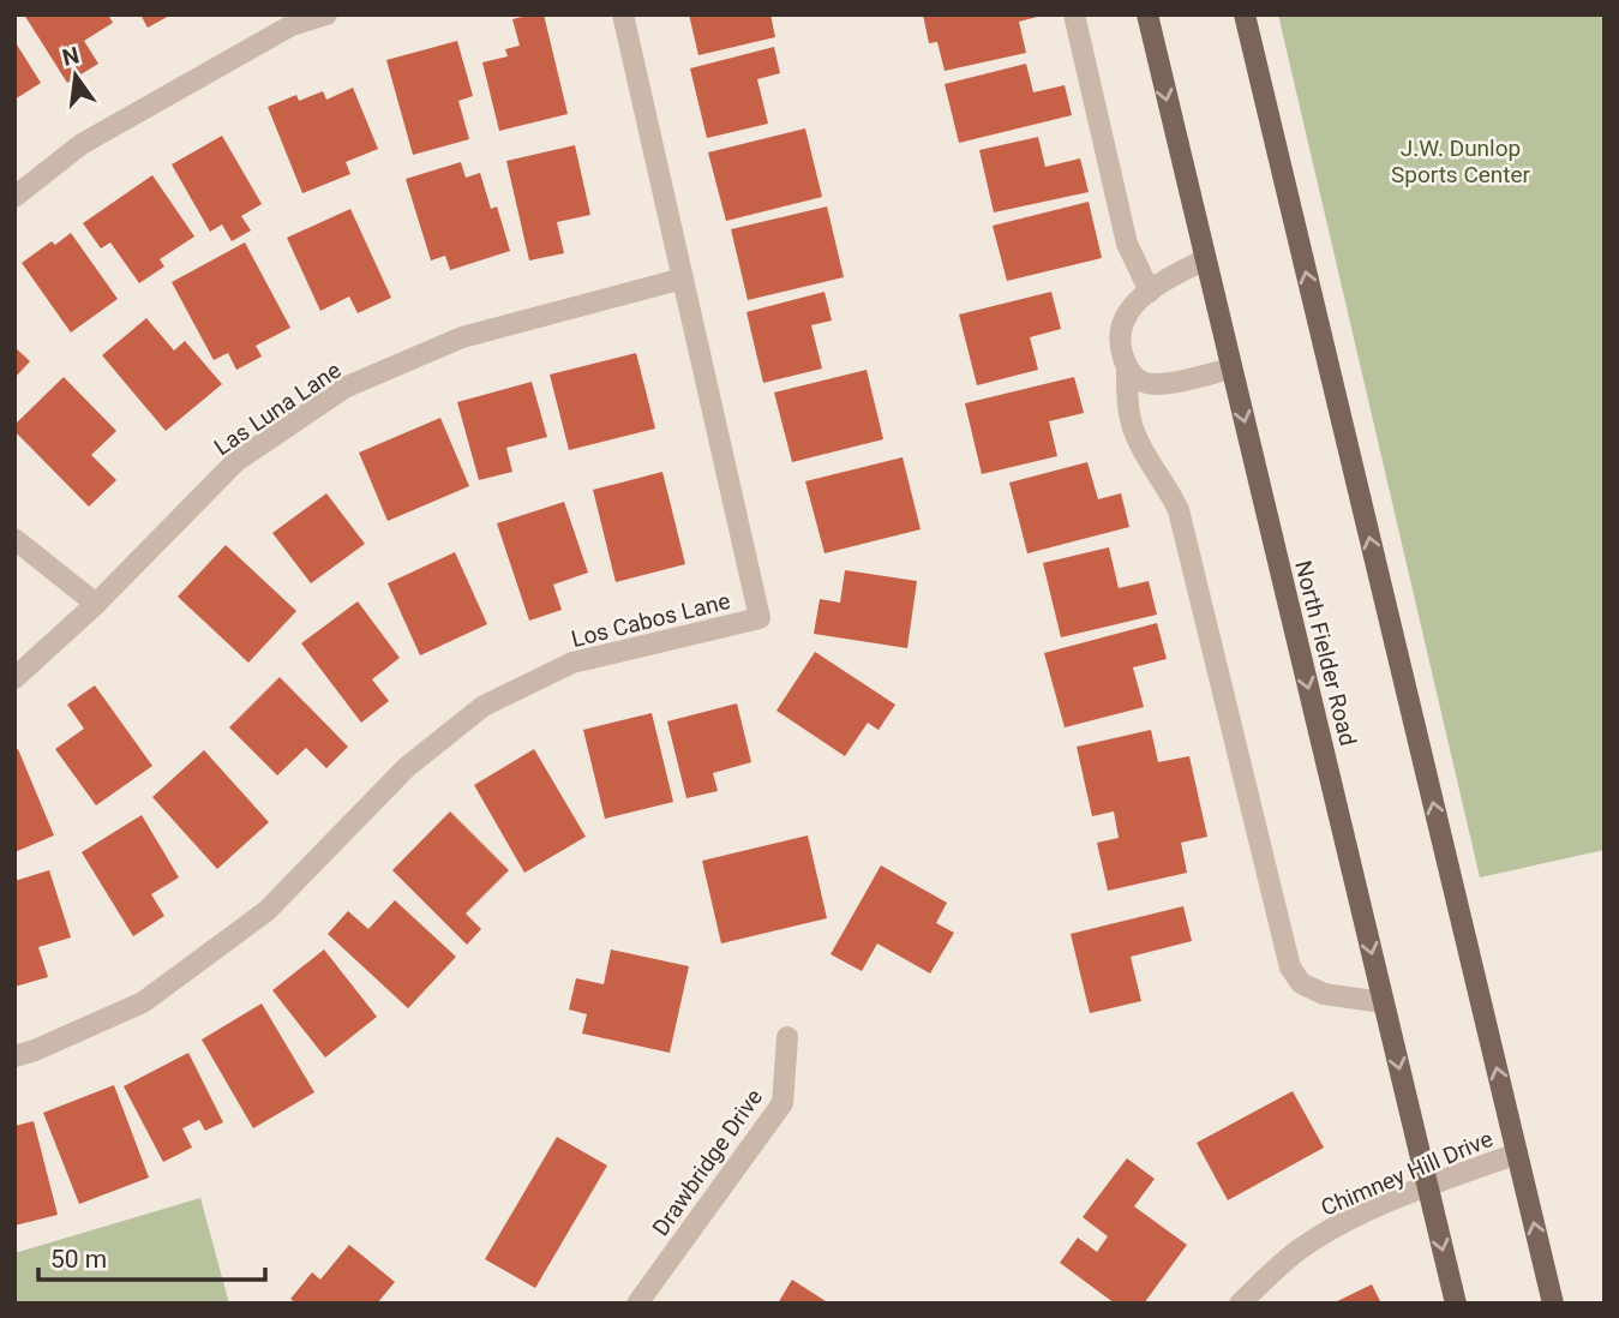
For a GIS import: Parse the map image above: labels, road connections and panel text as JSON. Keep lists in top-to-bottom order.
{
  "streets": {
    "main road": ["North Fielder Road"],
    "street": [
      "Las Luna Lane",
      "Los Cabos Lane",
      "Drawbridge Drive",
      "Chimney Hill Drive"
    ]
  },
  "crossings": [
    ["Las Luna Lane", "Los Cabos Lane"],
    ["North Fielder Road", "Chimney Hill Drive"]
  ],
  "parks": ["J.W. Dunlop Sports Center"],
  "scale_bar": "50 m",
  "north": "top"
}
